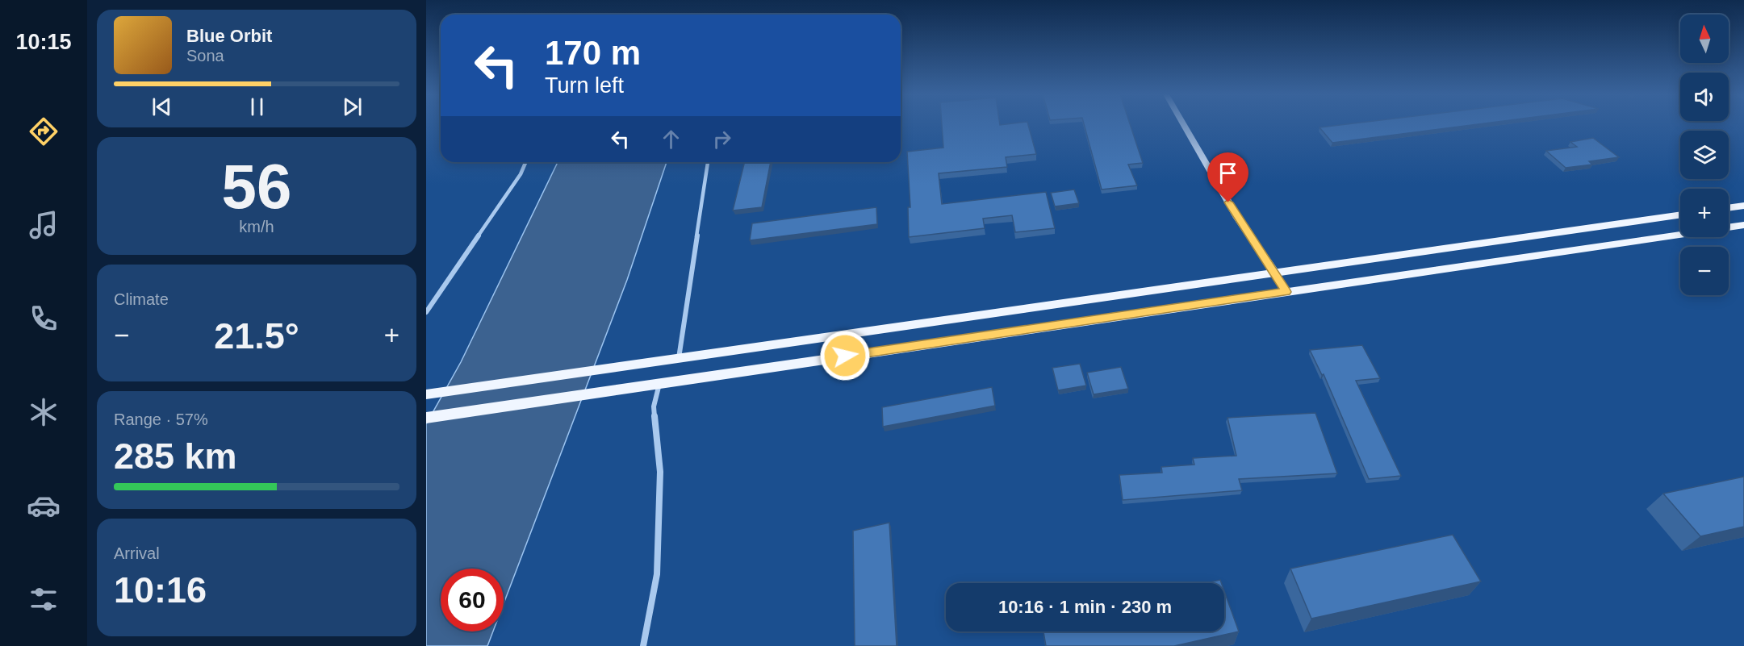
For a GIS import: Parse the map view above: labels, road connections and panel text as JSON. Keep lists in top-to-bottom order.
{
  "north": "top",
  "page": {
    "tabs": "10:15",
    "map_buttons": ["+", "−"],
    "turn": ["170 m", "Turn left"],
    "song": ["Blue Orbit", "Sona"],
    "tile": [
      ["56", "km/h"],
      "Climate",
      ["Range · 57%", "285 km"],
      ["Arrival", "10:16"]
    ],
    "heat": ["−", "21.5°", "+"],
    "limit": "60",
    "trip": "10:16 · 1 min · 230 m"
  }
}
